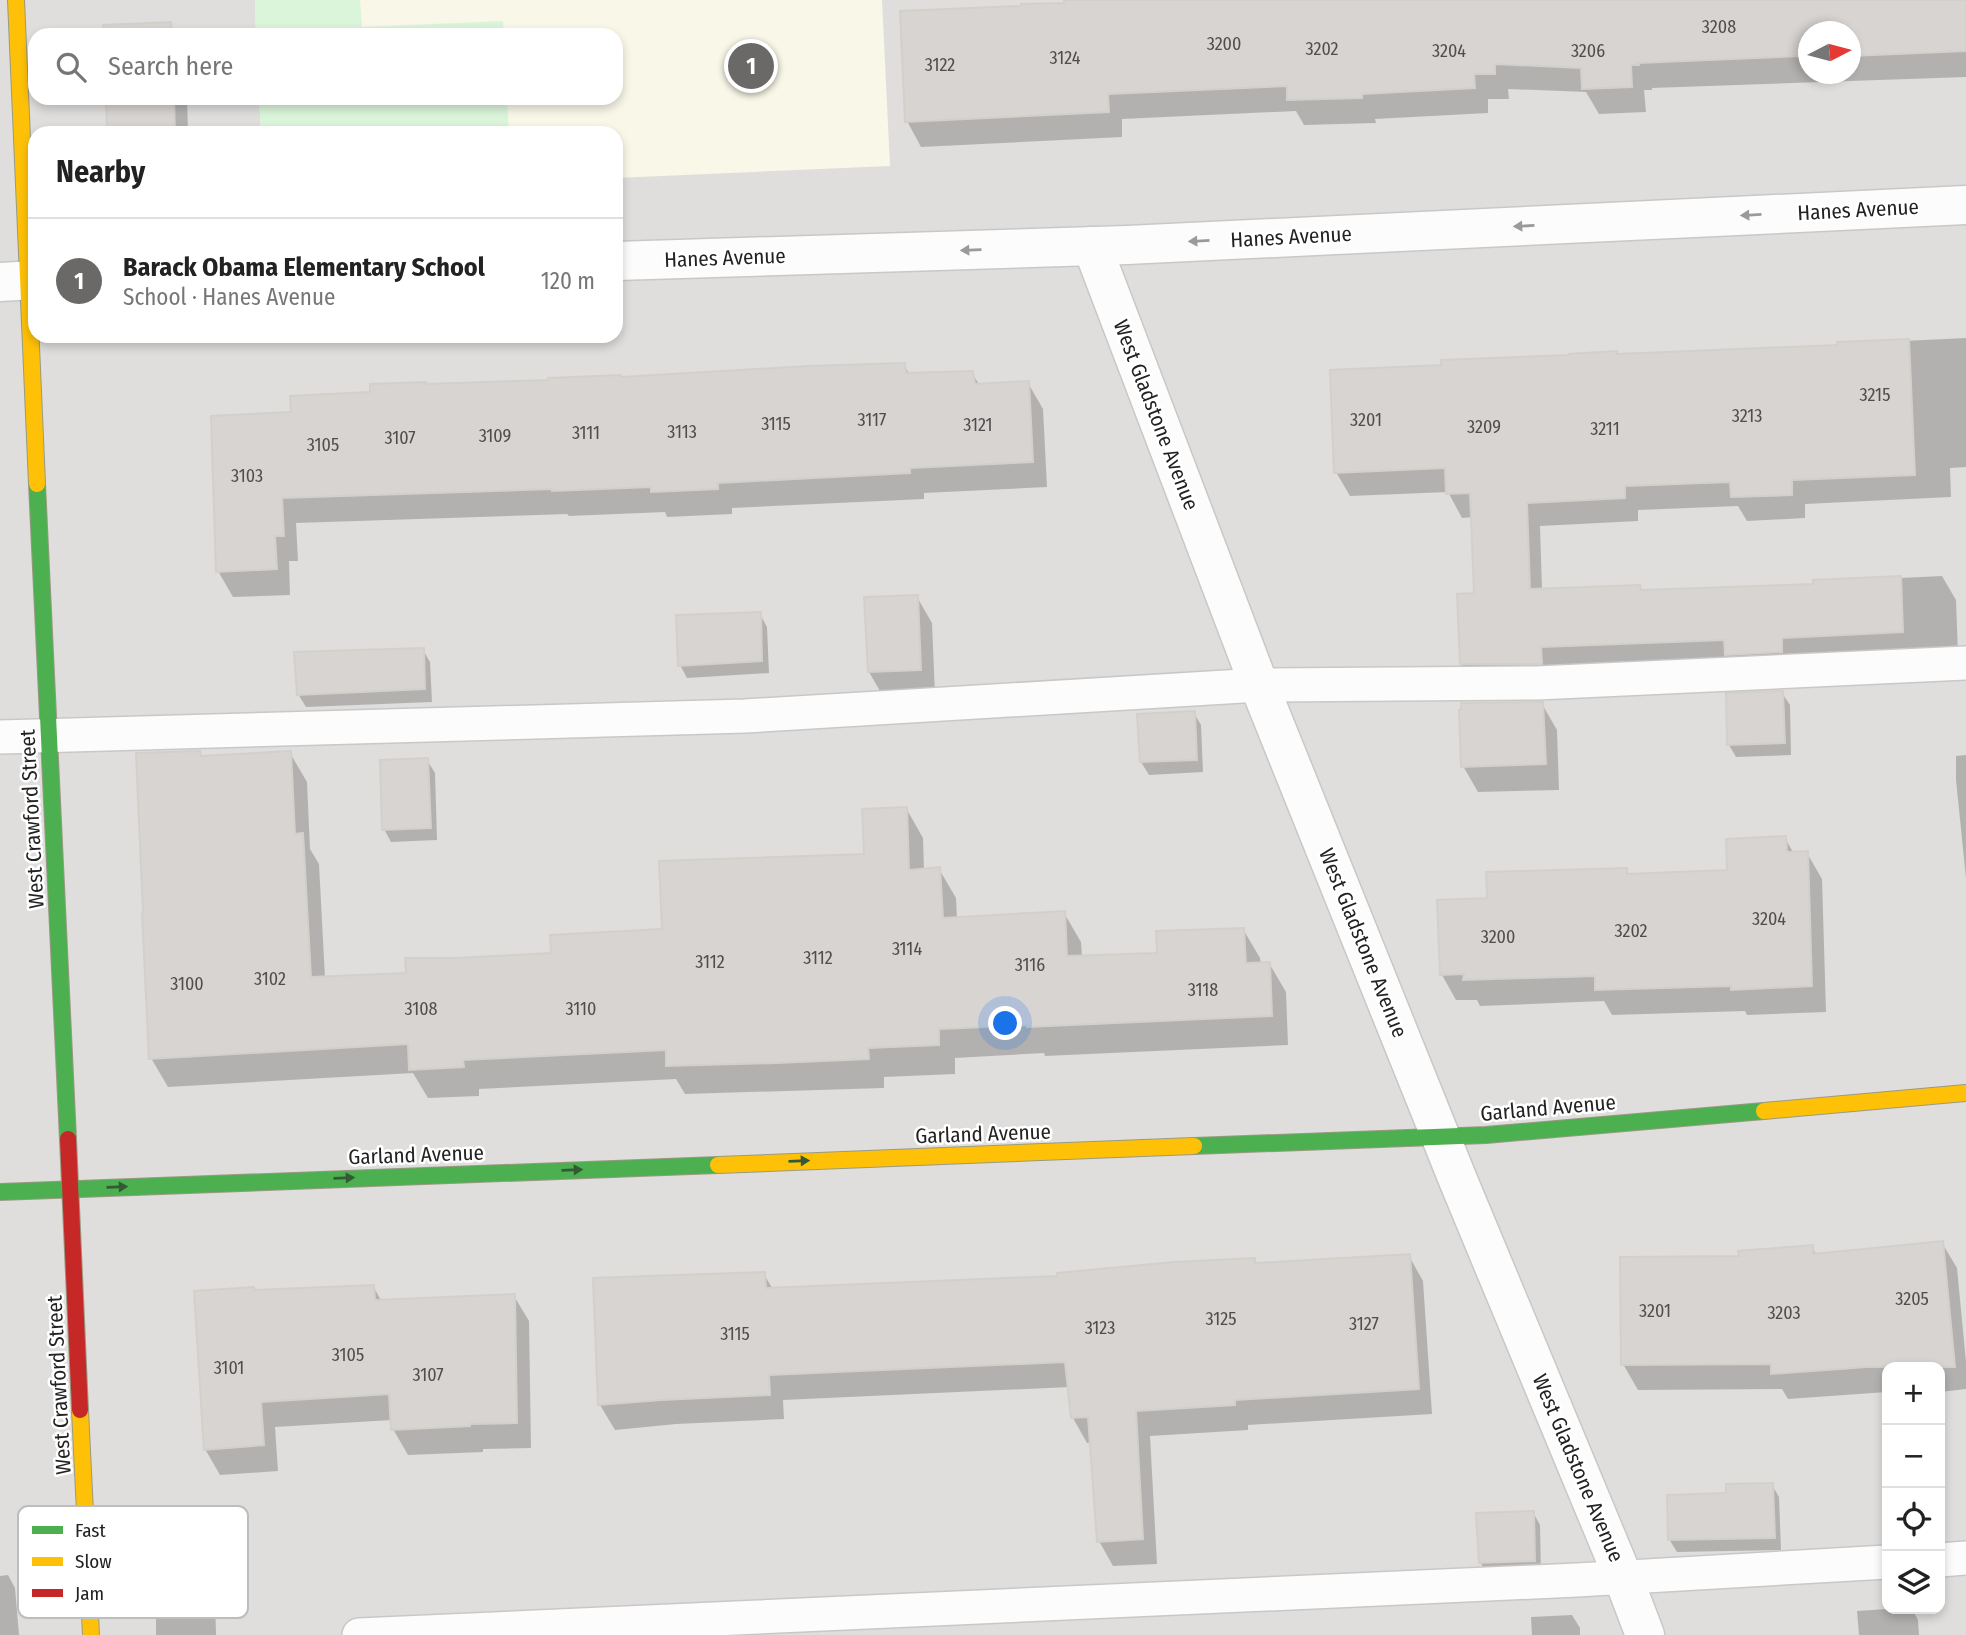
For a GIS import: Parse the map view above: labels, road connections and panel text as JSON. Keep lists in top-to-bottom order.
{
  "streets": {
    "street": [
      "Hanes Avenue",
      "West Gladstone Avenue",
      "West Crawford Street",
      "Garland Avenue"
    ]
  },
  "crossings": [
    ["Hanes Avenue", "West Gladstone Avenue"],
    ["West Gladstone Avenue", "Garland Avenue"],
    ["West Crawford Street", "Garland Avenue"]
  ],
  "one_way": ["Hanes Avenue", "Garland Avenue"],
  "house_numbers": [
    "3208",
    "3200",
    "3202",
    "3204",
    "3206",
    "3124",
    "3122",
    "3215",
    "3213",
    "3117",
    "3201",
    "3115",
    "3121",
    "3209",
    "3211",
    "3113",
    "3111",
    "3109",
    "3107",
    "3105",
    "3103",
    "3204",
    "3202",
    "3200",
    "3114",
    "3112",
    "3112",
    "3116",
    "3102",
    "3100",
    "3118",
    "3108",
    "3110",
    "3205",
    "3201",
    "3203",
    "3125",
    "3127",
    "3123",
    "3115",
    "3105",
    "3101",
    "3107"
  ],
  "legend": ["Fast", "Slow", "Jam"],
  "north": "right",
  "page": {
    "search": "Search here",
    "pins": "1",
    "heading": "Nearby",
    "list": [
      {
        "mark": "1",
        "name": "Barack Obama Elementary School",
        "note": "School · Hanes Avenue",
        "value": "120 m"
      }
    ],
    "map_buttons": ["+", "−"]
  }
}
